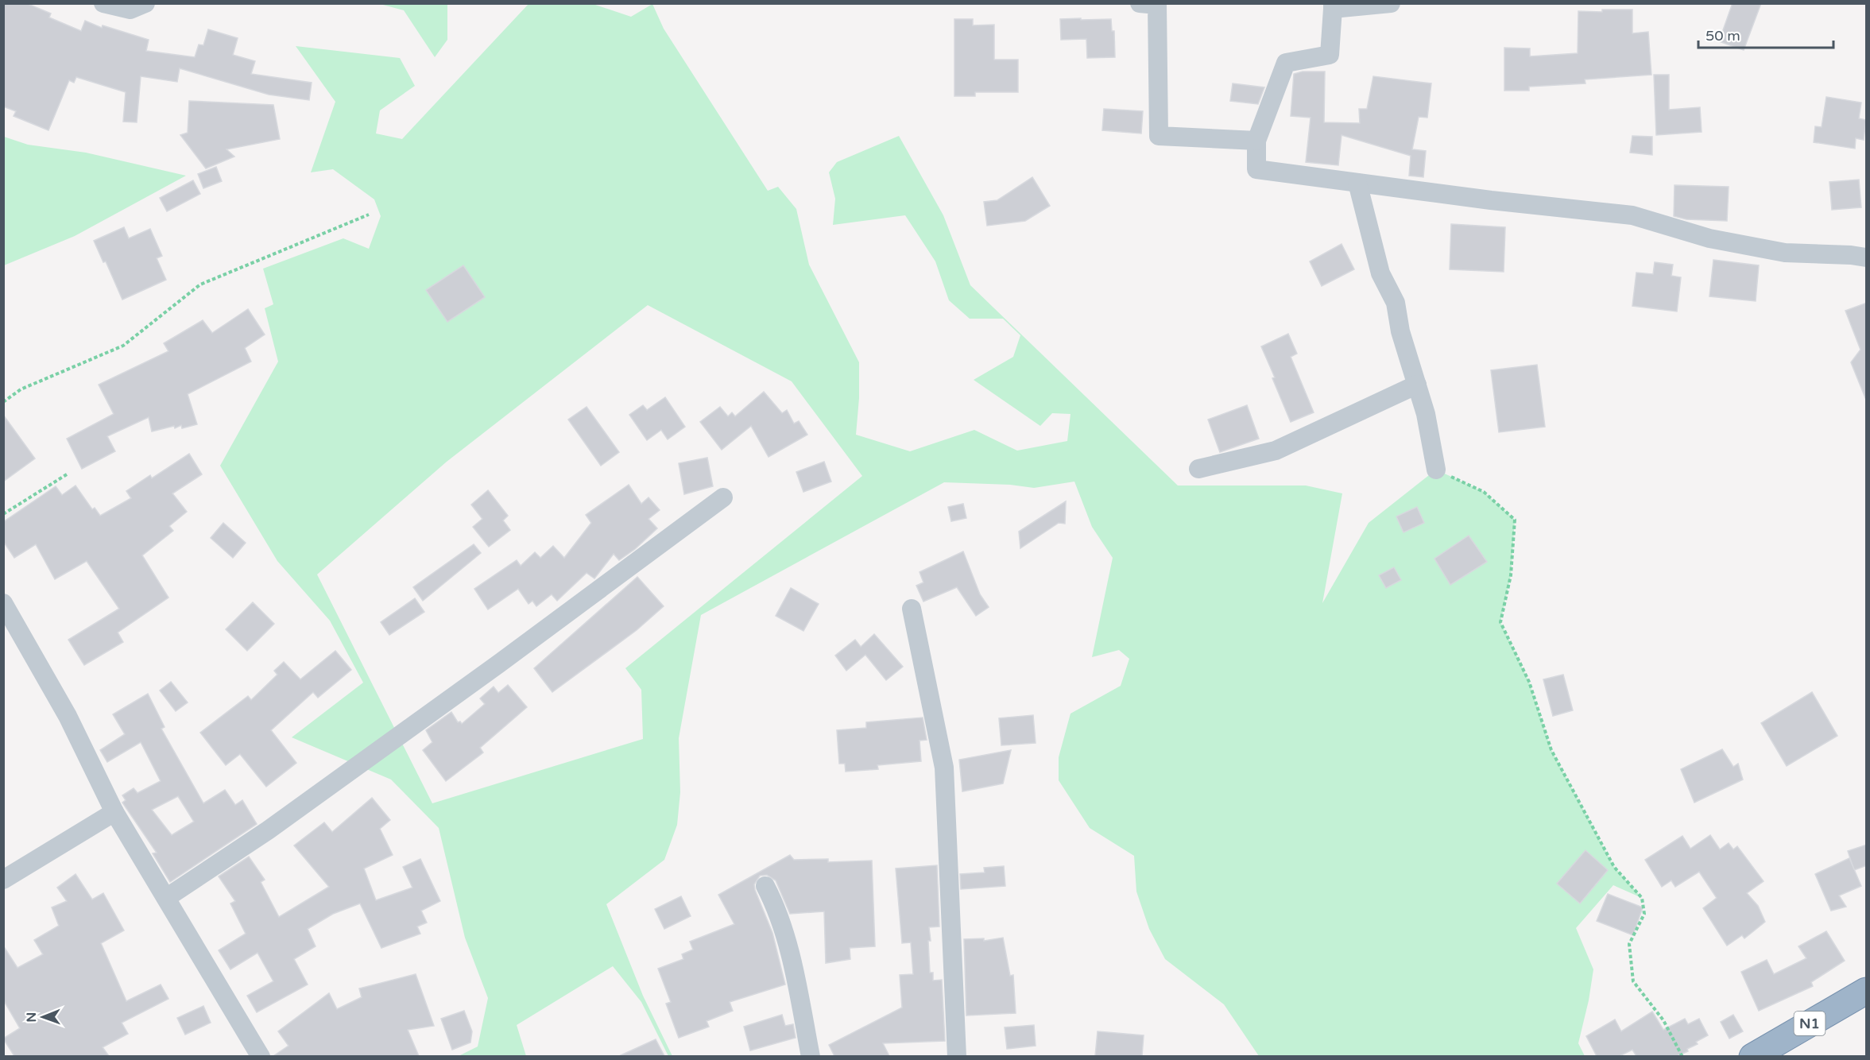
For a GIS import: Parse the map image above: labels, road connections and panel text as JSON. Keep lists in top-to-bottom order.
{
  "streets": {
    "highway": ["N1"]
  },
  "scale_bar": "50 m",
  "north": "left"
}
